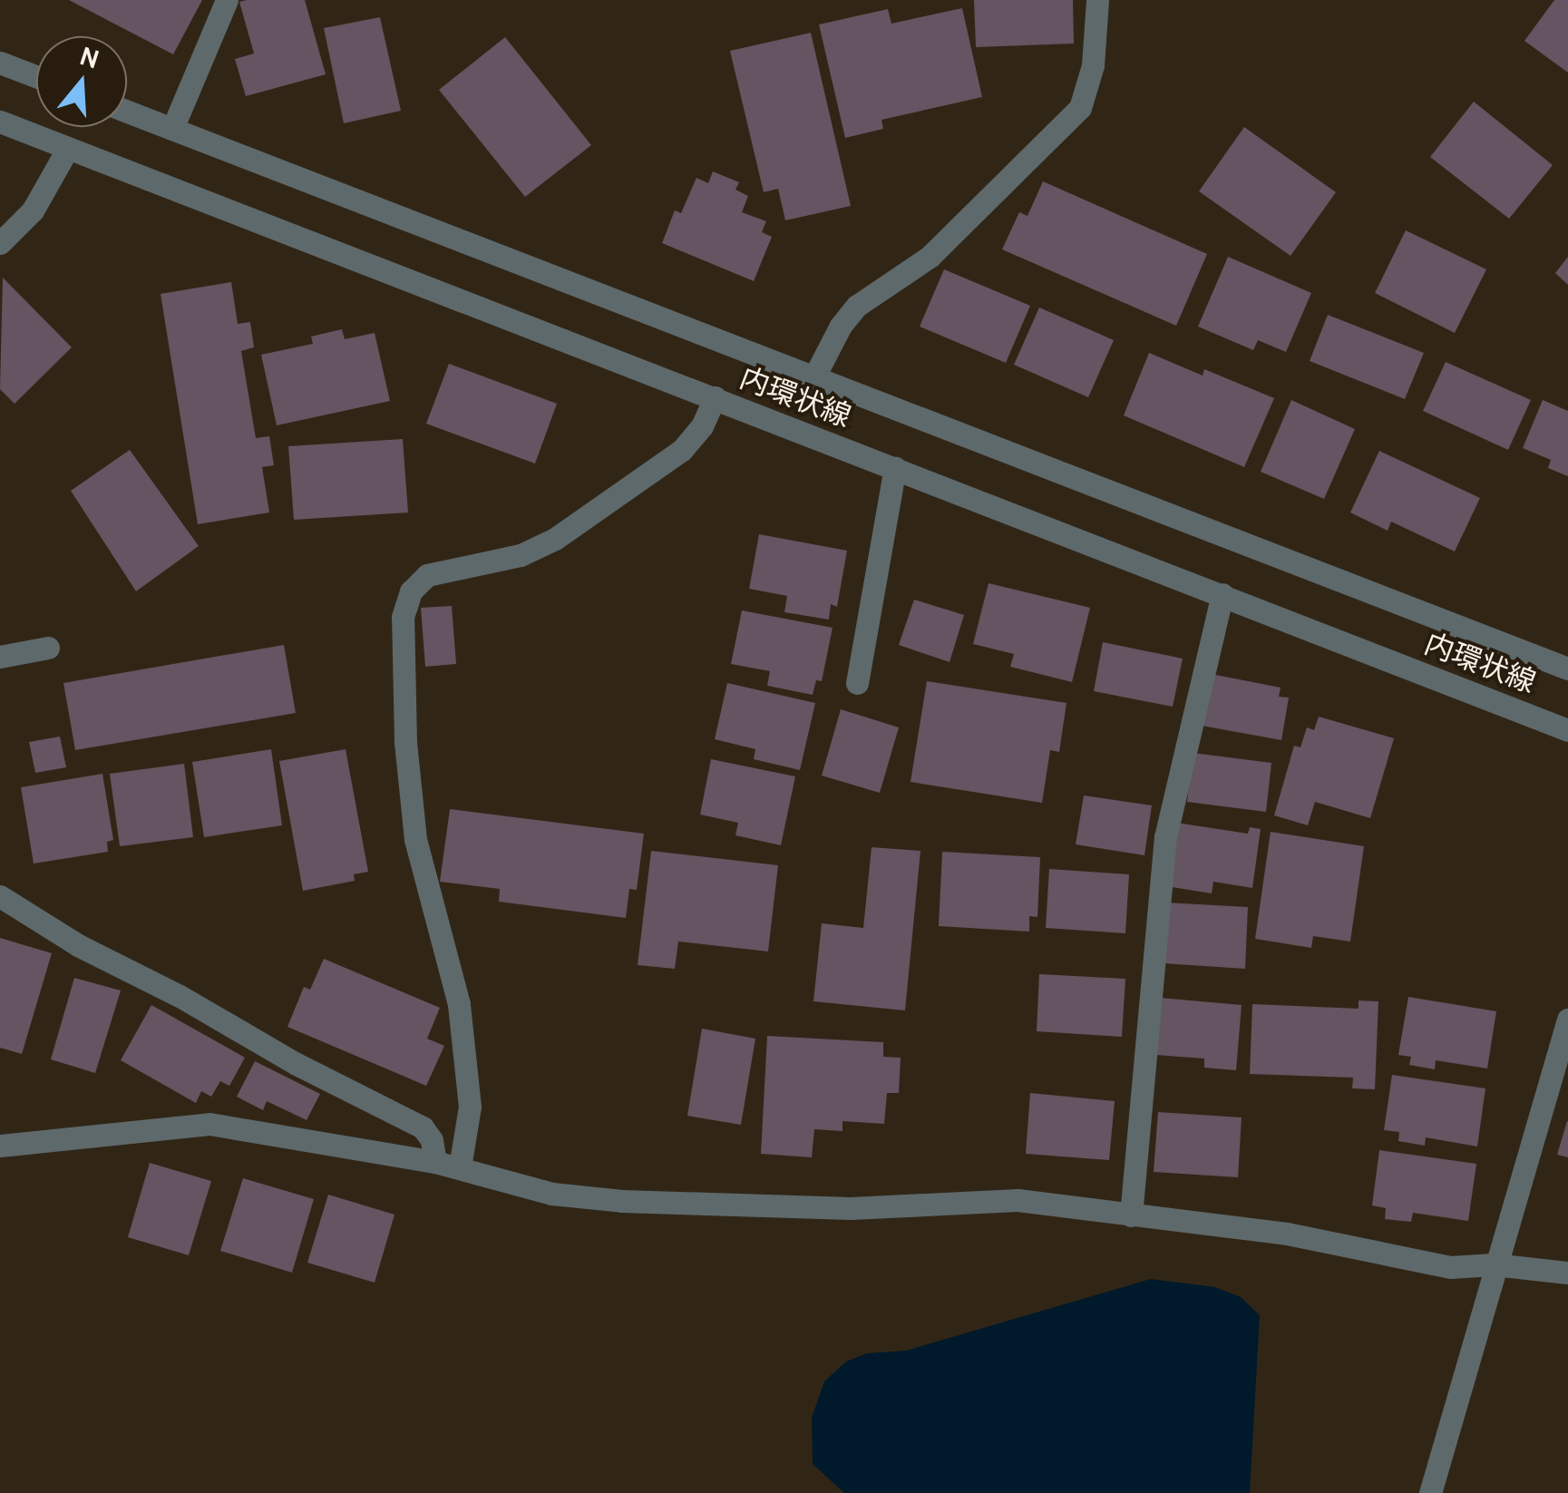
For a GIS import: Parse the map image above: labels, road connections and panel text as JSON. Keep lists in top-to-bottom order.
{
  "streets": {
    "street": ["内環状線"]
  },
  "north": "top"
}
